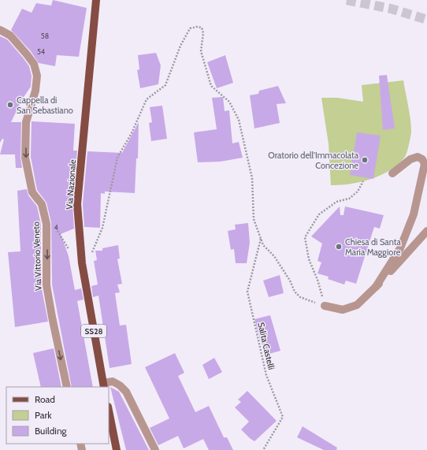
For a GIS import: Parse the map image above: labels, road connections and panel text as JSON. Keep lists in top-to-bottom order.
{
  "streets": {
    "main road": ["Via Nazionale", "SS28"],
    "street": ["Via Vittorio Veneto"],
    "path": ["Salita Castelli"]
  },
  "one_way": ["Via Vittorio Veneto"],
  "places": ["Cappella di San Sebastiano", "Oratorio dell'Immacolata Concezione", "Chiesa di Santa Maria Maggiore"],
  "house_numbers": ["58", "54", "4"],
  "legend": ["Road", "Park", "Building"]
}
